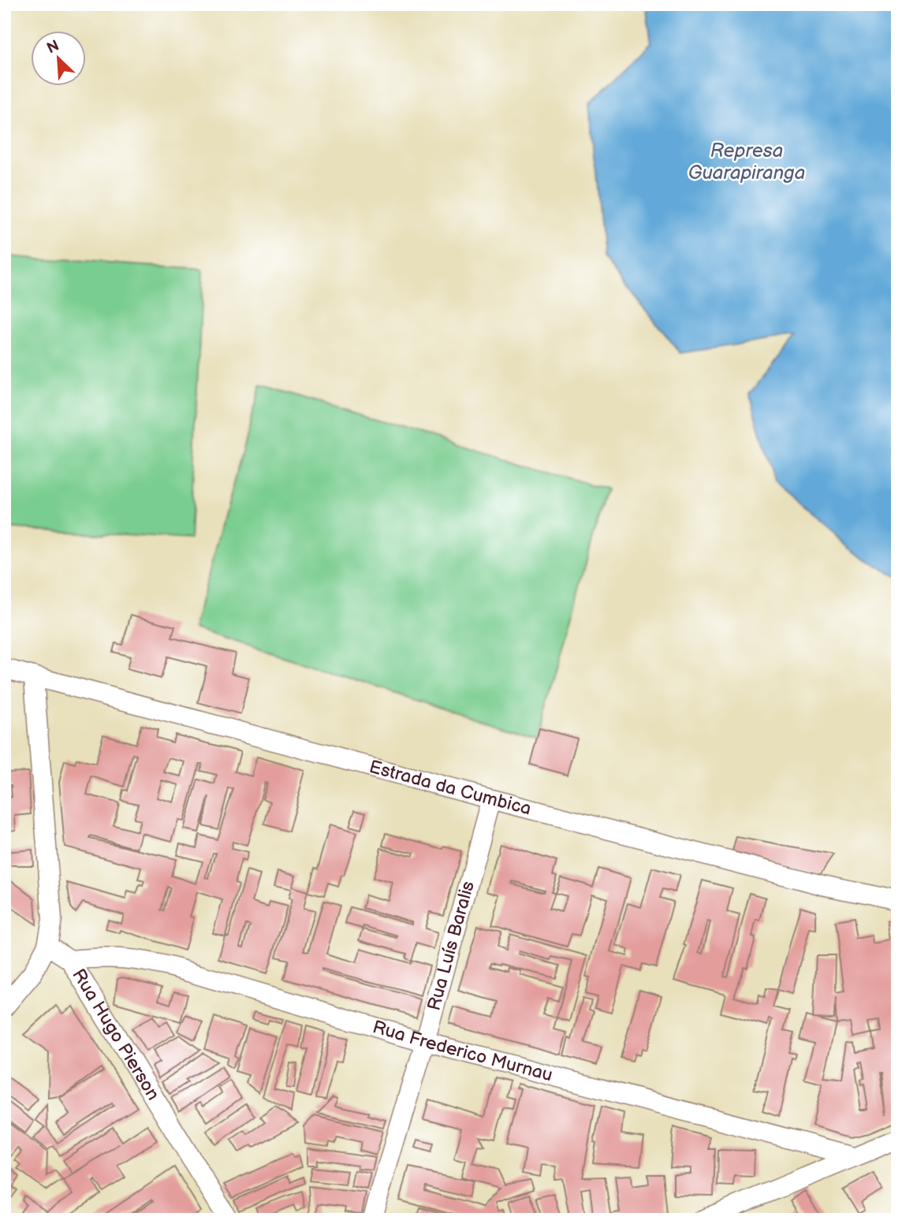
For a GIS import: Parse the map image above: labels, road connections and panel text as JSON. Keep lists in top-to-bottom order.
{
  "streets": {
    "street": [
      "Estrada da Cumbica",
      "Rua Luís Baralis",
      "Rua Hugo Pierson",
      "Rua Frederico Murnau"
    ]
  },
  "crossings": [
    ["Estrada da Cumbica", "Rua Luís Baralis"],
    ["Rua Luís Baralis", "Rua Frederico Murnau"],
    ["Rua Hugo Pierson", "Rua Frederico Murnau"]
  ],
  "water": ["Represa Guarapiranga"],
  "north": "top left"
}
